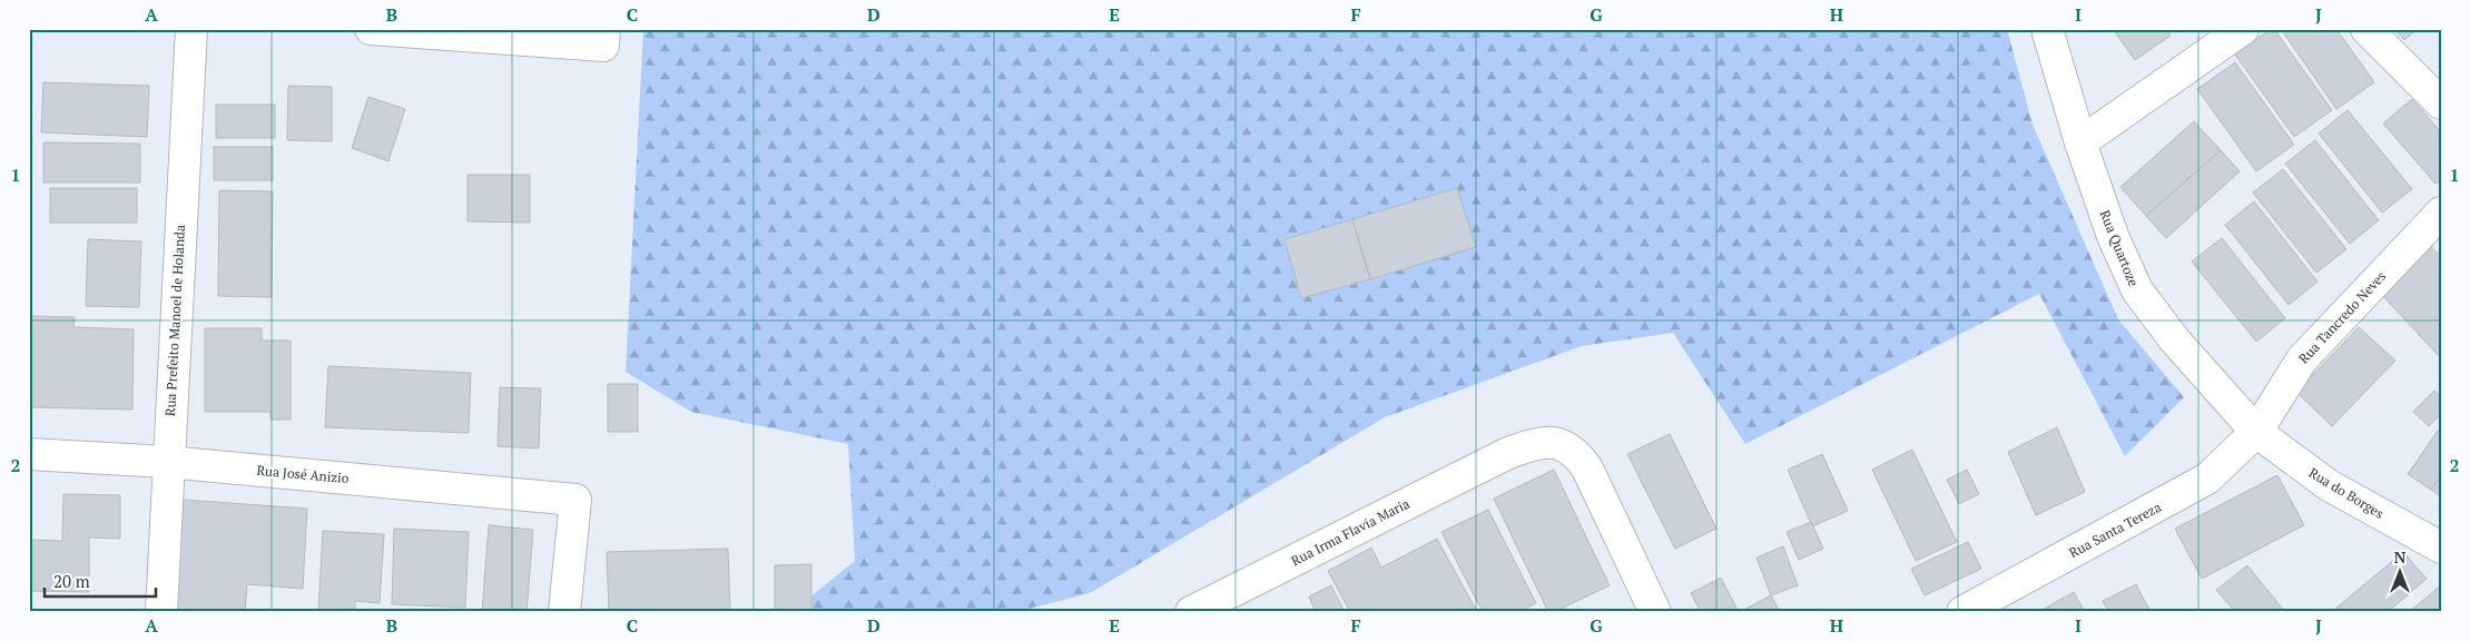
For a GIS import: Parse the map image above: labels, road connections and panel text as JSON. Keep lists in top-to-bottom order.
{
  "streets": {
    "street": [
      "Rua Quartoze",
      "Rua Tancredo Neves",
      "Rua Prefeito Manoel de Holanda",
      "Rua José Anizio",
      "Rua do Borges",
      "Rua Santa Tereza",
      "Rua Irma Flavia Maria"
    ]
  },
  "crossings": [
    ["Rua Quartoze", "Rua Tancredo Neves"],
    ["Rua Quartoze", "Rua do Borges"],
    ["Rua Quartoze", "Rua Santa Tereza"],
    ["Rua Tancredo Neves", "Rua do Borges"],
    ["Rua Tancredo Neves", "Rua Santa Tereza"],
    ["Rua Prefeito Manoel de Holanda", "Rua José Anizio"],
    ["Rua do Borges", "Rua Santa Tereza"]
  ],
  "scale_bar": "20 m",
  "north": "top",
  "grid": {
    "columns": [
      "A",
      "B",
      "C",
      "D",
      "E",
      "F",
      "G",
      "H",
      "I",
      "J"
    ],
    "rows": ["1", "2"]
  }
}
